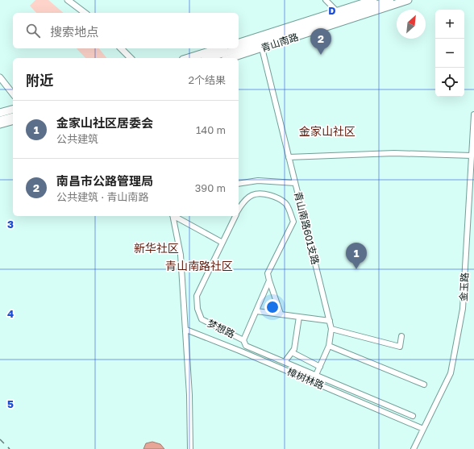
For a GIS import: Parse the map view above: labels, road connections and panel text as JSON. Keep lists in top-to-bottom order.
{
  "streets": {
    "main road": ["青山南路"],
    "street": [
      "青山南路601支路",
      "金玉路",
      "梦想路",
      "樟树林路"
    ]
  },
  "crossings": [
    ["青山南路", "青山南路601支路"],
    ["金玉路", "樟树林路"]
  ],
  "districts": ["金家山社区", "新华社区", "青山南路社区"],
  "north": "top right",
  "page": {
    "map_buttons": ["+", "−"],
    "search": "搜索地点",
    "pins": ["2", "1"],
    "heading": ["附近", "2个结果"],
    "list": [
      {
        "mark": "1",
        "name": "金家山社区居委会",
        "note": "公共建筑",
        "value": "140 m"
      },
      {
        "mark": "2",
        "name": "南昌市公路管理局",
        "note": "公共建筑 · 青山南路",
        "value": "390 m"
      }
    ]
  },
  "grid": {
    "columns": ["D"],
    "rows": ["3", "4", "5"]
  }
}
